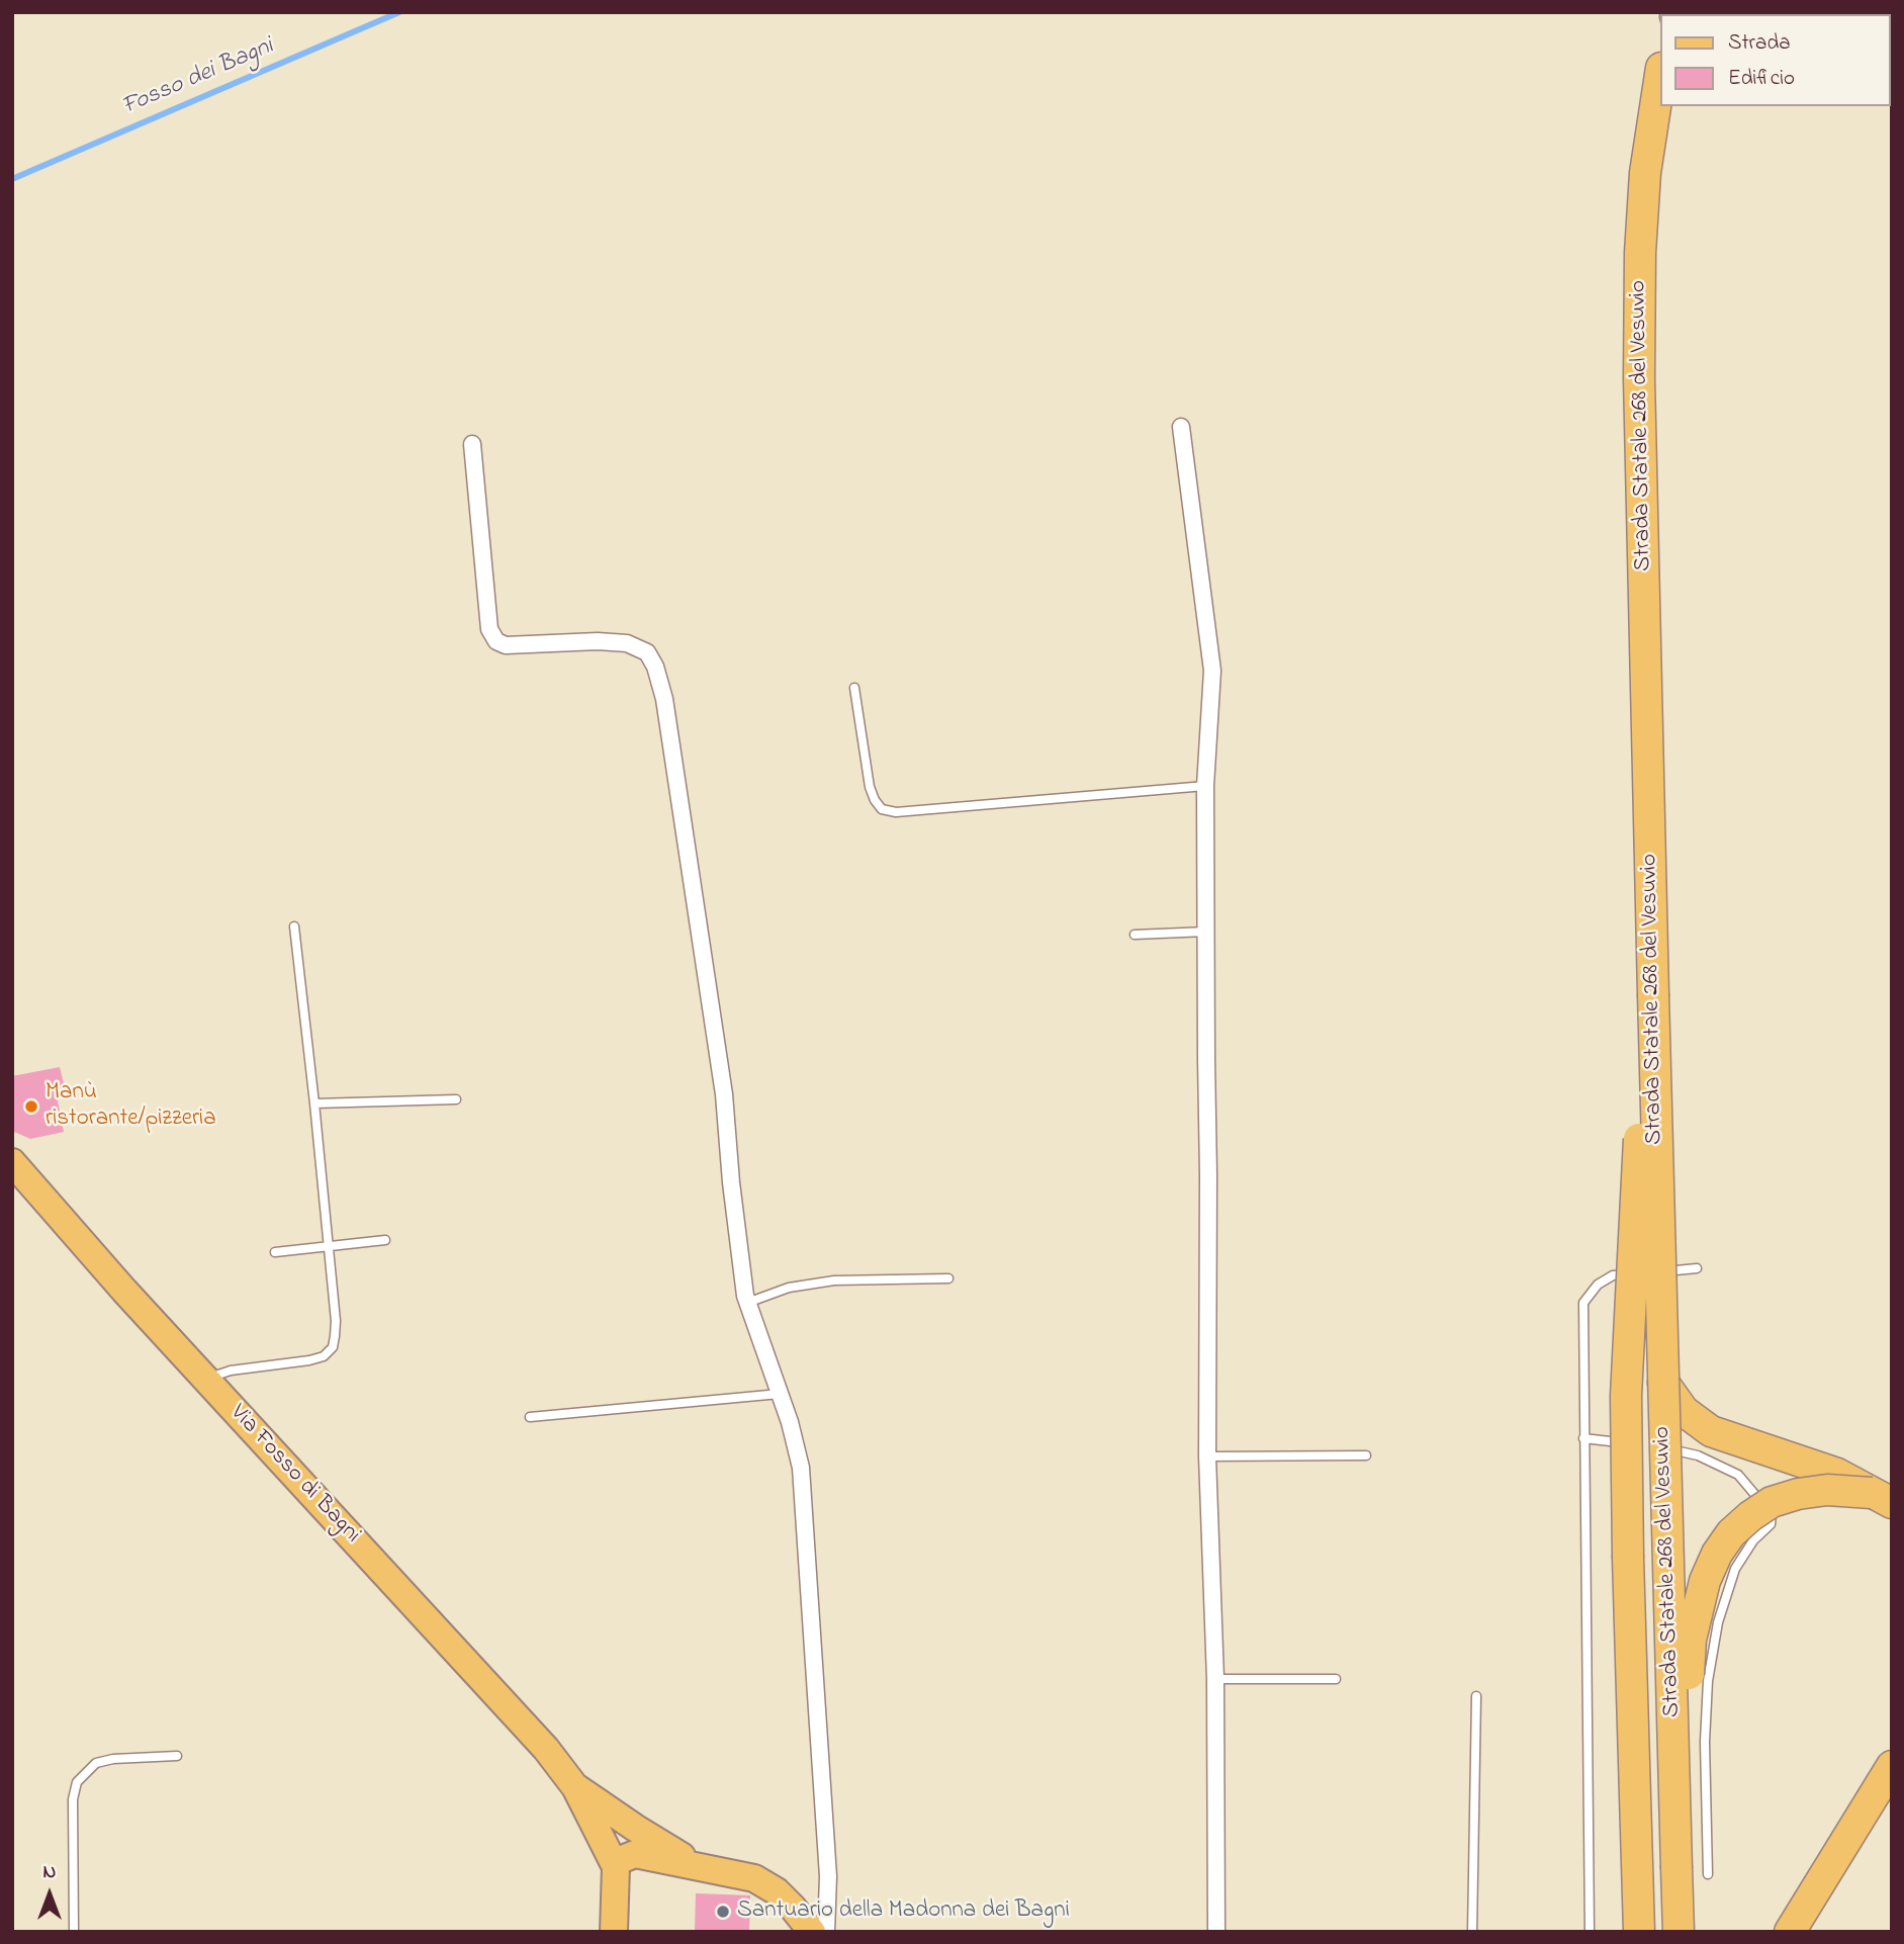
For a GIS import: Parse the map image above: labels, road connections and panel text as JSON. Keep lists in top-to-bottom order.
{
  "streets": {
    "highway": ["Strada Statale 268 del Vesuvio"],
    "main road": ["Via Fosso di Bagni"]
  },
  "water": ["Fosso dei Bagni"],
  "places": ["Manù ristorante/pizzeria", "Santuario della Madonna dei Bagni"],
  "legend": ["Strada", "Edificio"],
  "north": "top"
}
